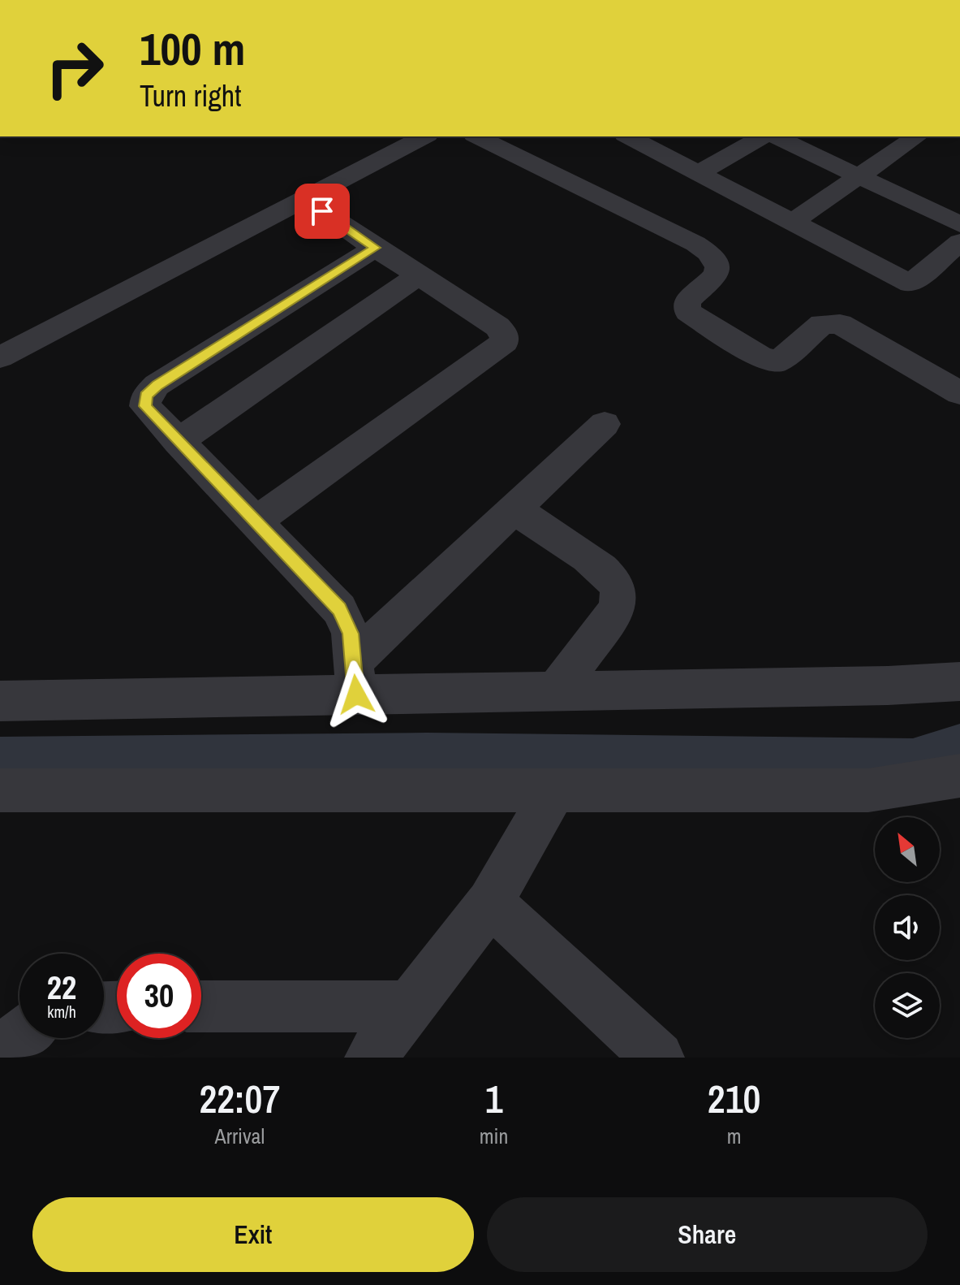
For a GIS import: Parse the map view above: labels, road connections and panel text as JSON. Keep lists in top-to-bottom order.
{
  "north": "top left",
  "page": {
    "turn": ["100 m", "Turn right"],
    "speed": "22 km/h",
    "limit": "30",
    "eta": [
      "22:07",
      "Arrival",
      "1",
      "min",
      "210",
      "m"
    ],
    "buttons": ["Exit", "Share"]
  }
}
